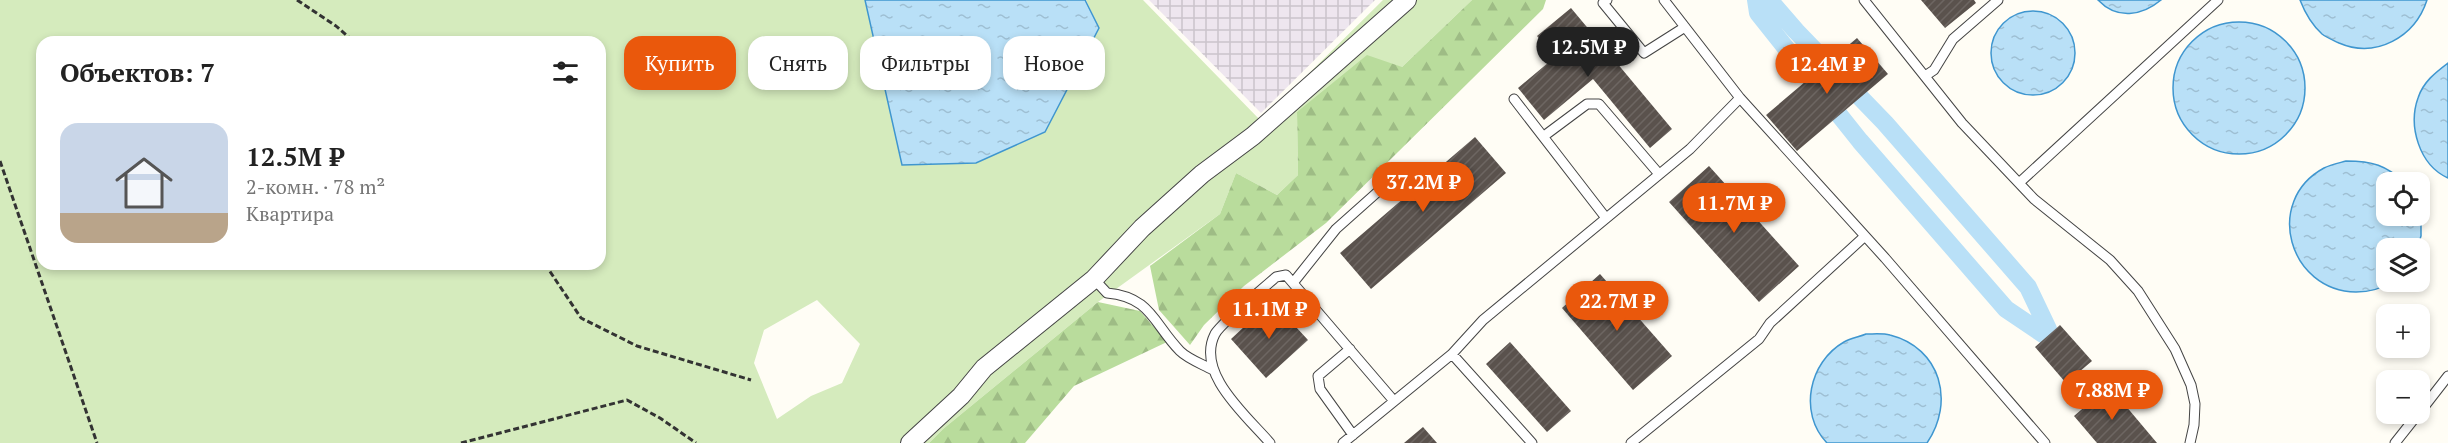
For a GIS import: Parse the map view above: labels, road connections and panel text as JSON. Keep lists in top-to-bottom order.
{
  "page": {
    "price": [
      "12.5M ₽",
      "12.4M ₽",
      "37.2M ₽",
      "11.7M ₽",
      "22.7M ₽",
      "11.1M ₽",
      "7.88M ₽"
    ],
    "chip": [
      "Купить",
      "Снять",
      "Фильтры",
      "Новое"
    ],
    "heading": "Объектов: 7",
    "list": [
      {
        "name": "12.5M ₽",
        "note": "2-комн. · 78 m² · Квартира"
      }
    ],
    "map_buttons": ["+", "−"]
  }
}
